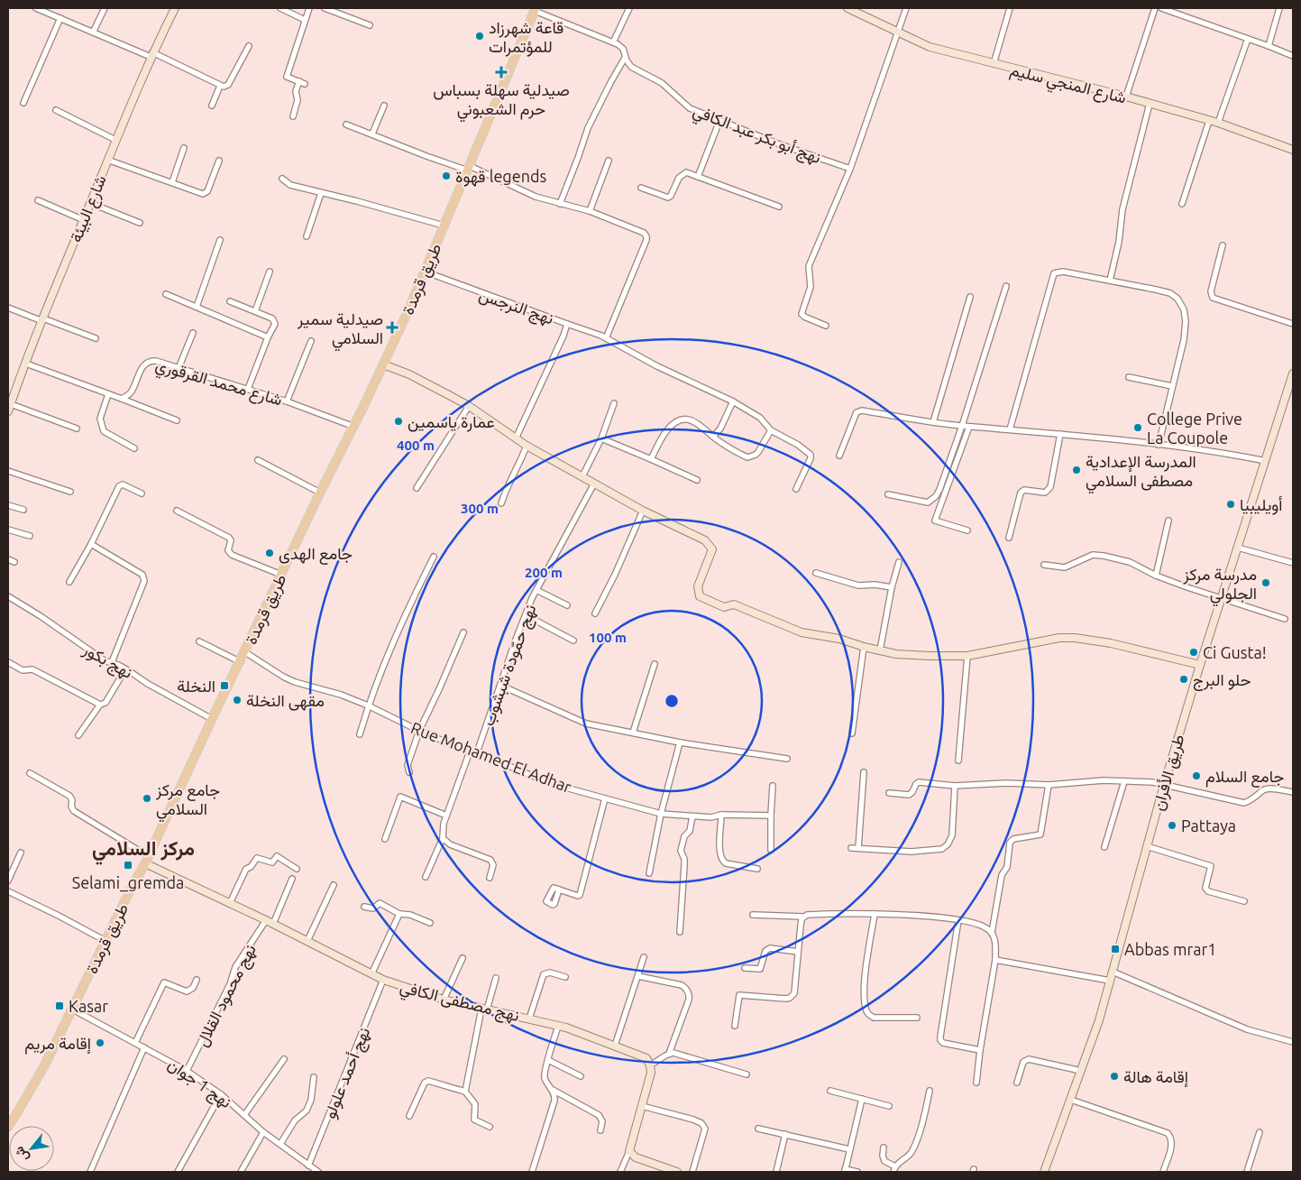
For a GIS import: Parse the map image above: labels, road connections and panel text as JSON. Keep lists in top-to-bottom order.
{
  "streets": {
    "main road": ["طريق قرمدة"],
    "street": [
      "شارع المنجي سليم",
      "نهج أبو بكر عبد الكافي",
      "شارع البيئة",
      "نهج النرجس",
      "شارع محمد القرقوري",
      "نهج بكور",
      "نهج حمّودة شبشوب",
      "Rue Mohamed El Adhar",
      "طريق الأفران",
      "نهج محمود القلال",
      "نهج مصطفى الكافي",
      "نهج أحمد علولو",
      "نهج 1 جوان"
    ]
  },
  "crossings": [
    ["طريق قرمدة", "نهج النرجس"],
    ["طريق قرمدة", "شارع محمد القرقوري"],
    ["طريق قرمدة", "نهج بكور"],
    ["طريق قرمدة", "Rue Mohamed El Adhar"],
    ["طريق قرمدة", "نهج مصطفى الكافي"],
    ["طريق قرمدة", "نهج 1 جوان"],
    ["نهج حمّودة شبشوب", "Rue Mohamed El Adhar"],
    ["نهج محمود القلال", "نهج مصطفى الكافي"],
    ["نهج محمود القلال", "نهج 1 جوان"],
    ["نهج مصطفى الكافي", "نهج أحمد علولو"],
    ["نهج أحمد علولو", "نهج 1 جوان"]
  ],
  "districts": ["مركز السلامي"],
  "places": {
    "other": [
      "قاعة شهرزاد للمؤتمرات",
      "قهوة legends",
      "عمارة ياسمين",
      "College Prive La Coupole",
      "المدرسة الإعدادية مصطفى السلامي",
      "أويليبيا",
      "جامع الهدى",
      "مدرسة مركز الجلولي",
      "Ci Gusta!",
      "حلو البرج",
      "مقهى النخلة",
      "جامع السلام",
      "جامع مركز السلامي",
      "Pattaya",
      "إقامة مريم",
      "إقامة هالة"
    ],
    "health": ["صيدلية سهلة بسباس حرم الشعبوني", "صيدلية سمير السلامي"],
    "transit": [
      "النخلة",
      "Selami_gremda",
      "Abbas mrar1",
      "Kasar"
    ]
  },
  "north": "bottom left",
  "rings": [
    "400 m",
    "300 m",
    "200 m",
    "100 m"
  ]
}
